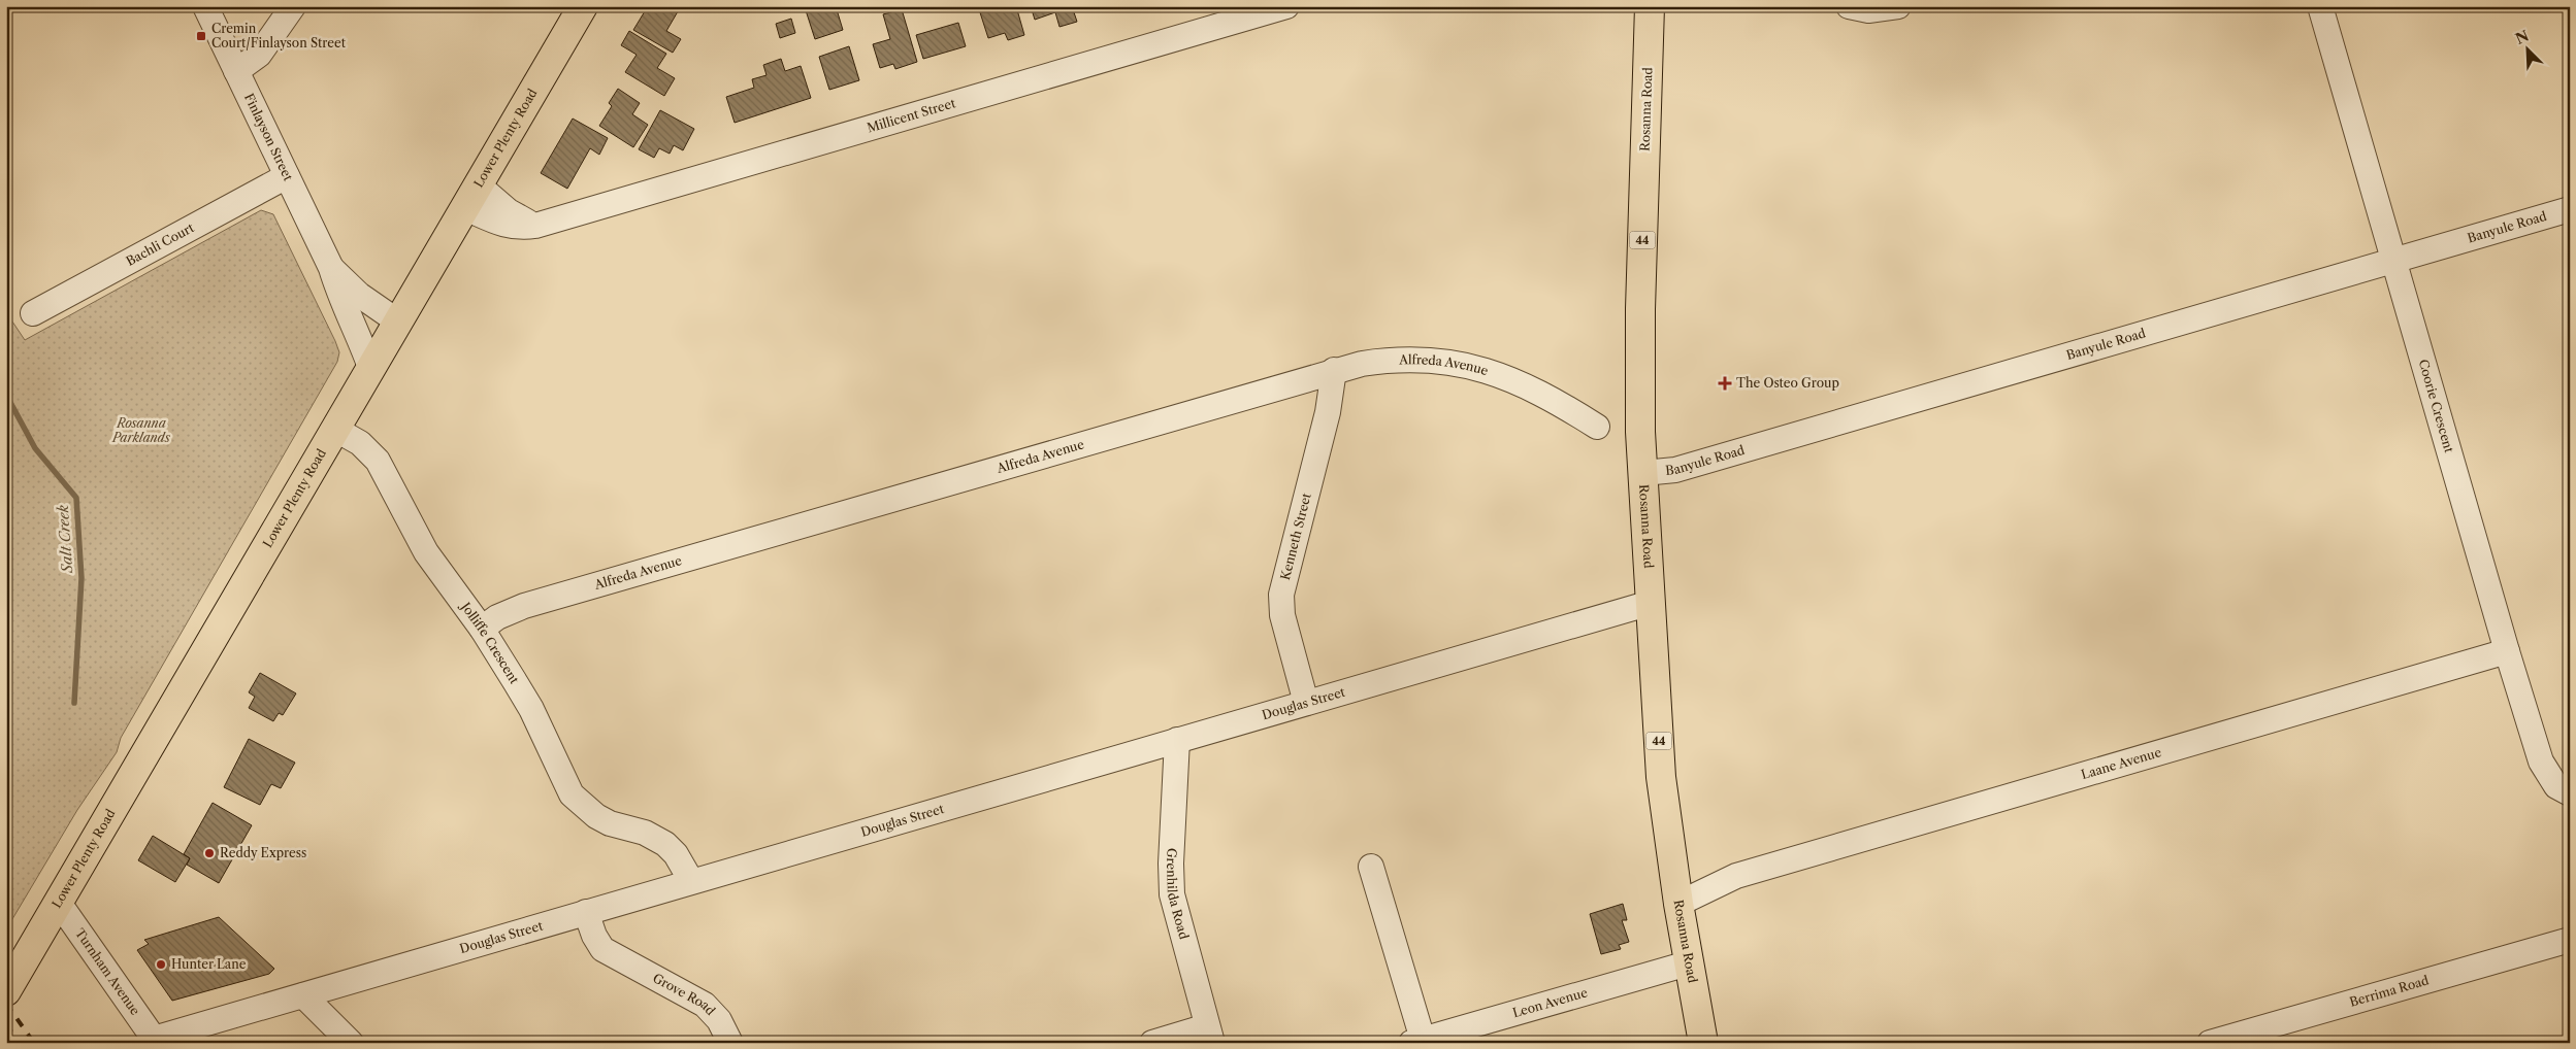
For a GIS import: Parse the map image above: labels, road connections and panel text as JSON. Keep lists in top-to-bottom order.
{
  "streets": {
    "main road": ["Rosanna Road", "Lower Plenty Road", "44"],
    "street": [
      "Millicent Street",
      "Finlayson Street",
      "Banyule Road",
      "Bachli Court",
      "Alfreda Avenue",
      "Coorie Crescent",
      "Kenneth Street",
      "Jolliffe Crescent",
      "Douglas Street",
      "Laane Avenue",
      "Grenhilda Road",
      "Turnham Avenue",
      "Berrima Road",
      "Grove Road",
      "Leon Avenue"
    ]
  },
  "crossings": [
    ["Rosanna Road", "Banyule Road"],
    ["Rosanna Road", "Douglas Street"],
    ["Rosanna Road", "Laane Avenue"],
    ["Rosanna Road", "Leon Avenue"],
    ["Millicent Street", "Lower Plenty Road"],
    ["Finlayson Street", "Lower Plenty Road"],
    ["Finlayson Street", "Bachli Court"],
    ["Lower Plenty Road", "Jolliffe Crescent"],
    ["Lower Plenty Road", "Turnham Avenue"],
    ["Banyule Road", "Coorie Crescent"],
    ["Alfreda Avenue", "Kenneth Street"],
    ["Alfreda Avenue", "Jolliffe Crescent"],
    ["Coorie Crescent", "Laane Avenue"],
    ["Kenneth Street", "Douglas Street"],
    ["Jolliffe Crescent", "Douglas Street"],
    ["Douglas Street", "Grenhilda Road"],
    ["Douglas Street", "Turnham Avenue"],
    ["Douglas Street", "Grove Road"]
  ],
  "water": ["Salt Creek"],
  "parks": ["Rosanna Parklands"],
  "places": {
    "transit": ["Cremin Court/Finlayson Street"],
    "health": ["The Osteo Group"],
    "other": ["Reddy Express", "Hunter Lane"]
  },
  "north": "top left"
}
